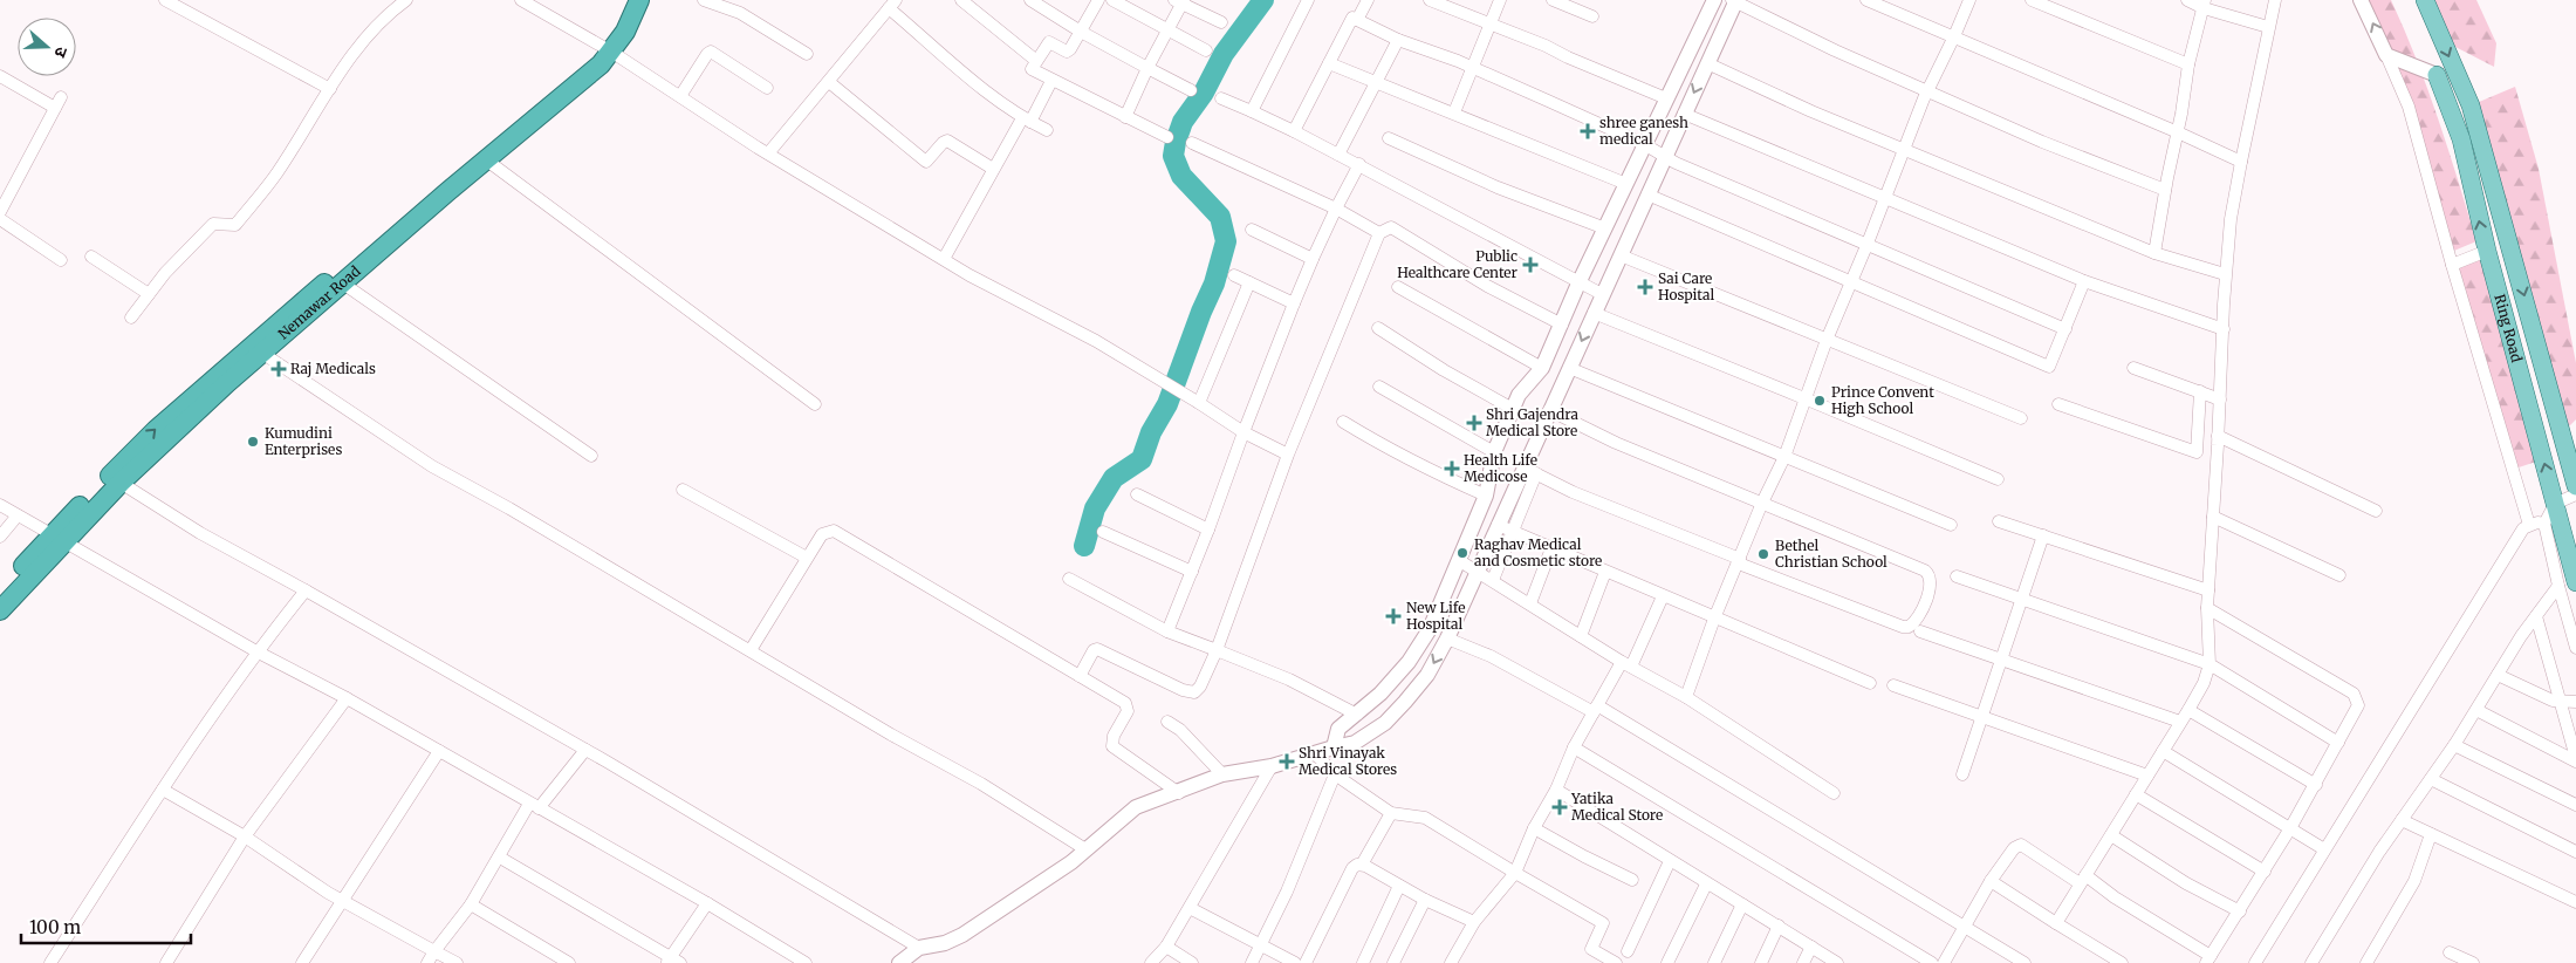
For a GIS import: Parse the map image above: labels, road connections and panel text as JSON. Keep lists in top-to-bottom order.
{
  "streets": {
    "highway": ["Nemawar Road"],
    "main road": ["Ring Road"]
  },
  "places": {
    "health": [
      "shree ganesh medical",
      "Public Healthcare Center",
      "Sai Care Hospital",
      "Raj Medicals",
      "Shri Gajendra Medical Store",
      "Health Life Medicose",
      "New Life Hospital",
      "Shri Vinayak Medical Stores",
      "Yatika Medical Store"
    ],
    "other": [
      "Prince Convent High School",
      "Kumudini Enterprises",
      "Raghav Medical and Cosmetic store",
      "Bethel Christian School"
    ]
  },
  "scale_bar": "100 m",
  "north": "right"
}
